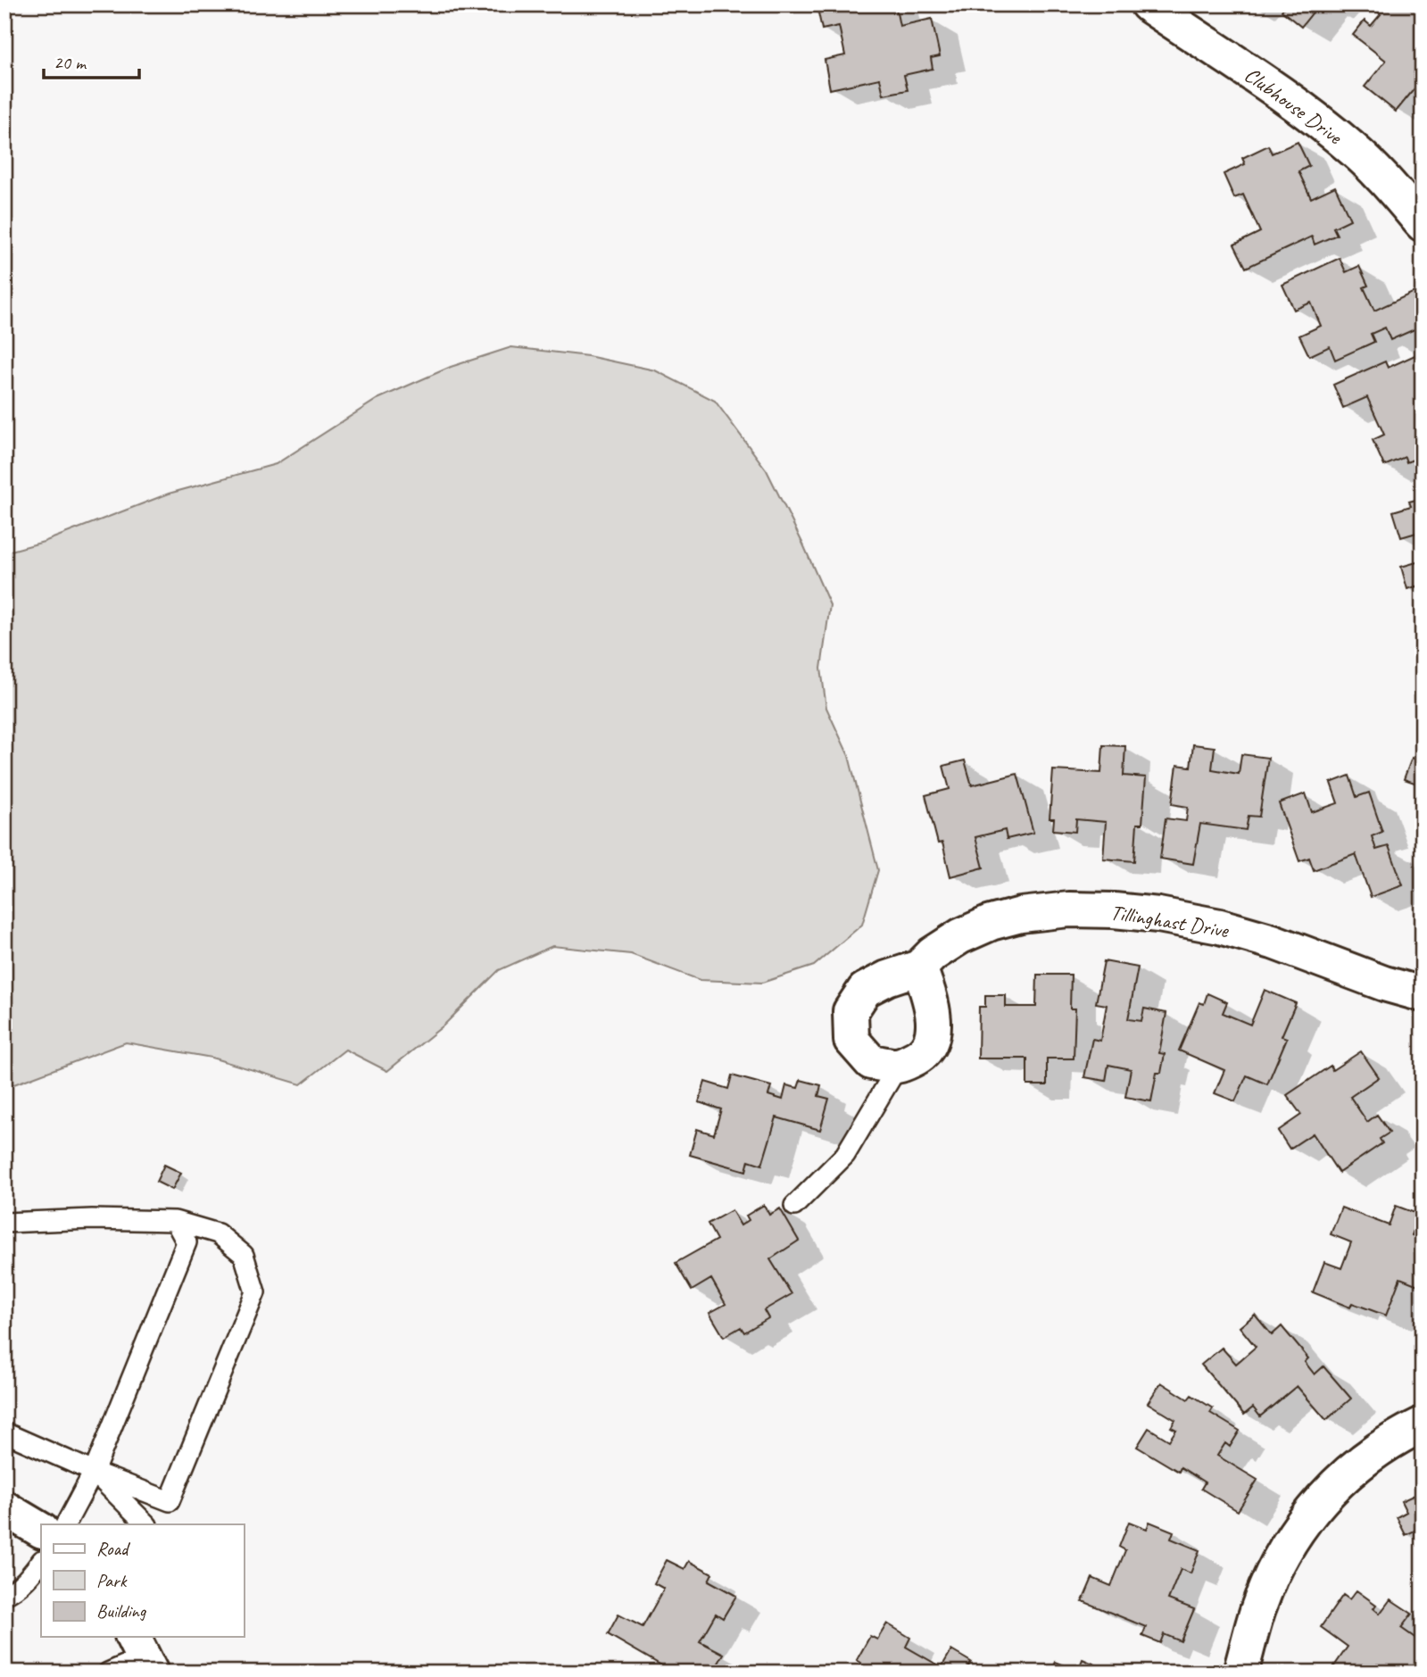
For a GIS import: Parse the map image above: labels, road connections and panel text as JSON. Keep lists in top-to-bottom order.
{
  "streets": {
    "street": ["Clubhouse Drive", "Tillinghast Drive"]
  },
  "legend": ["Road", "Park", "Building"],
  "scale_bar": "20 m"
}
